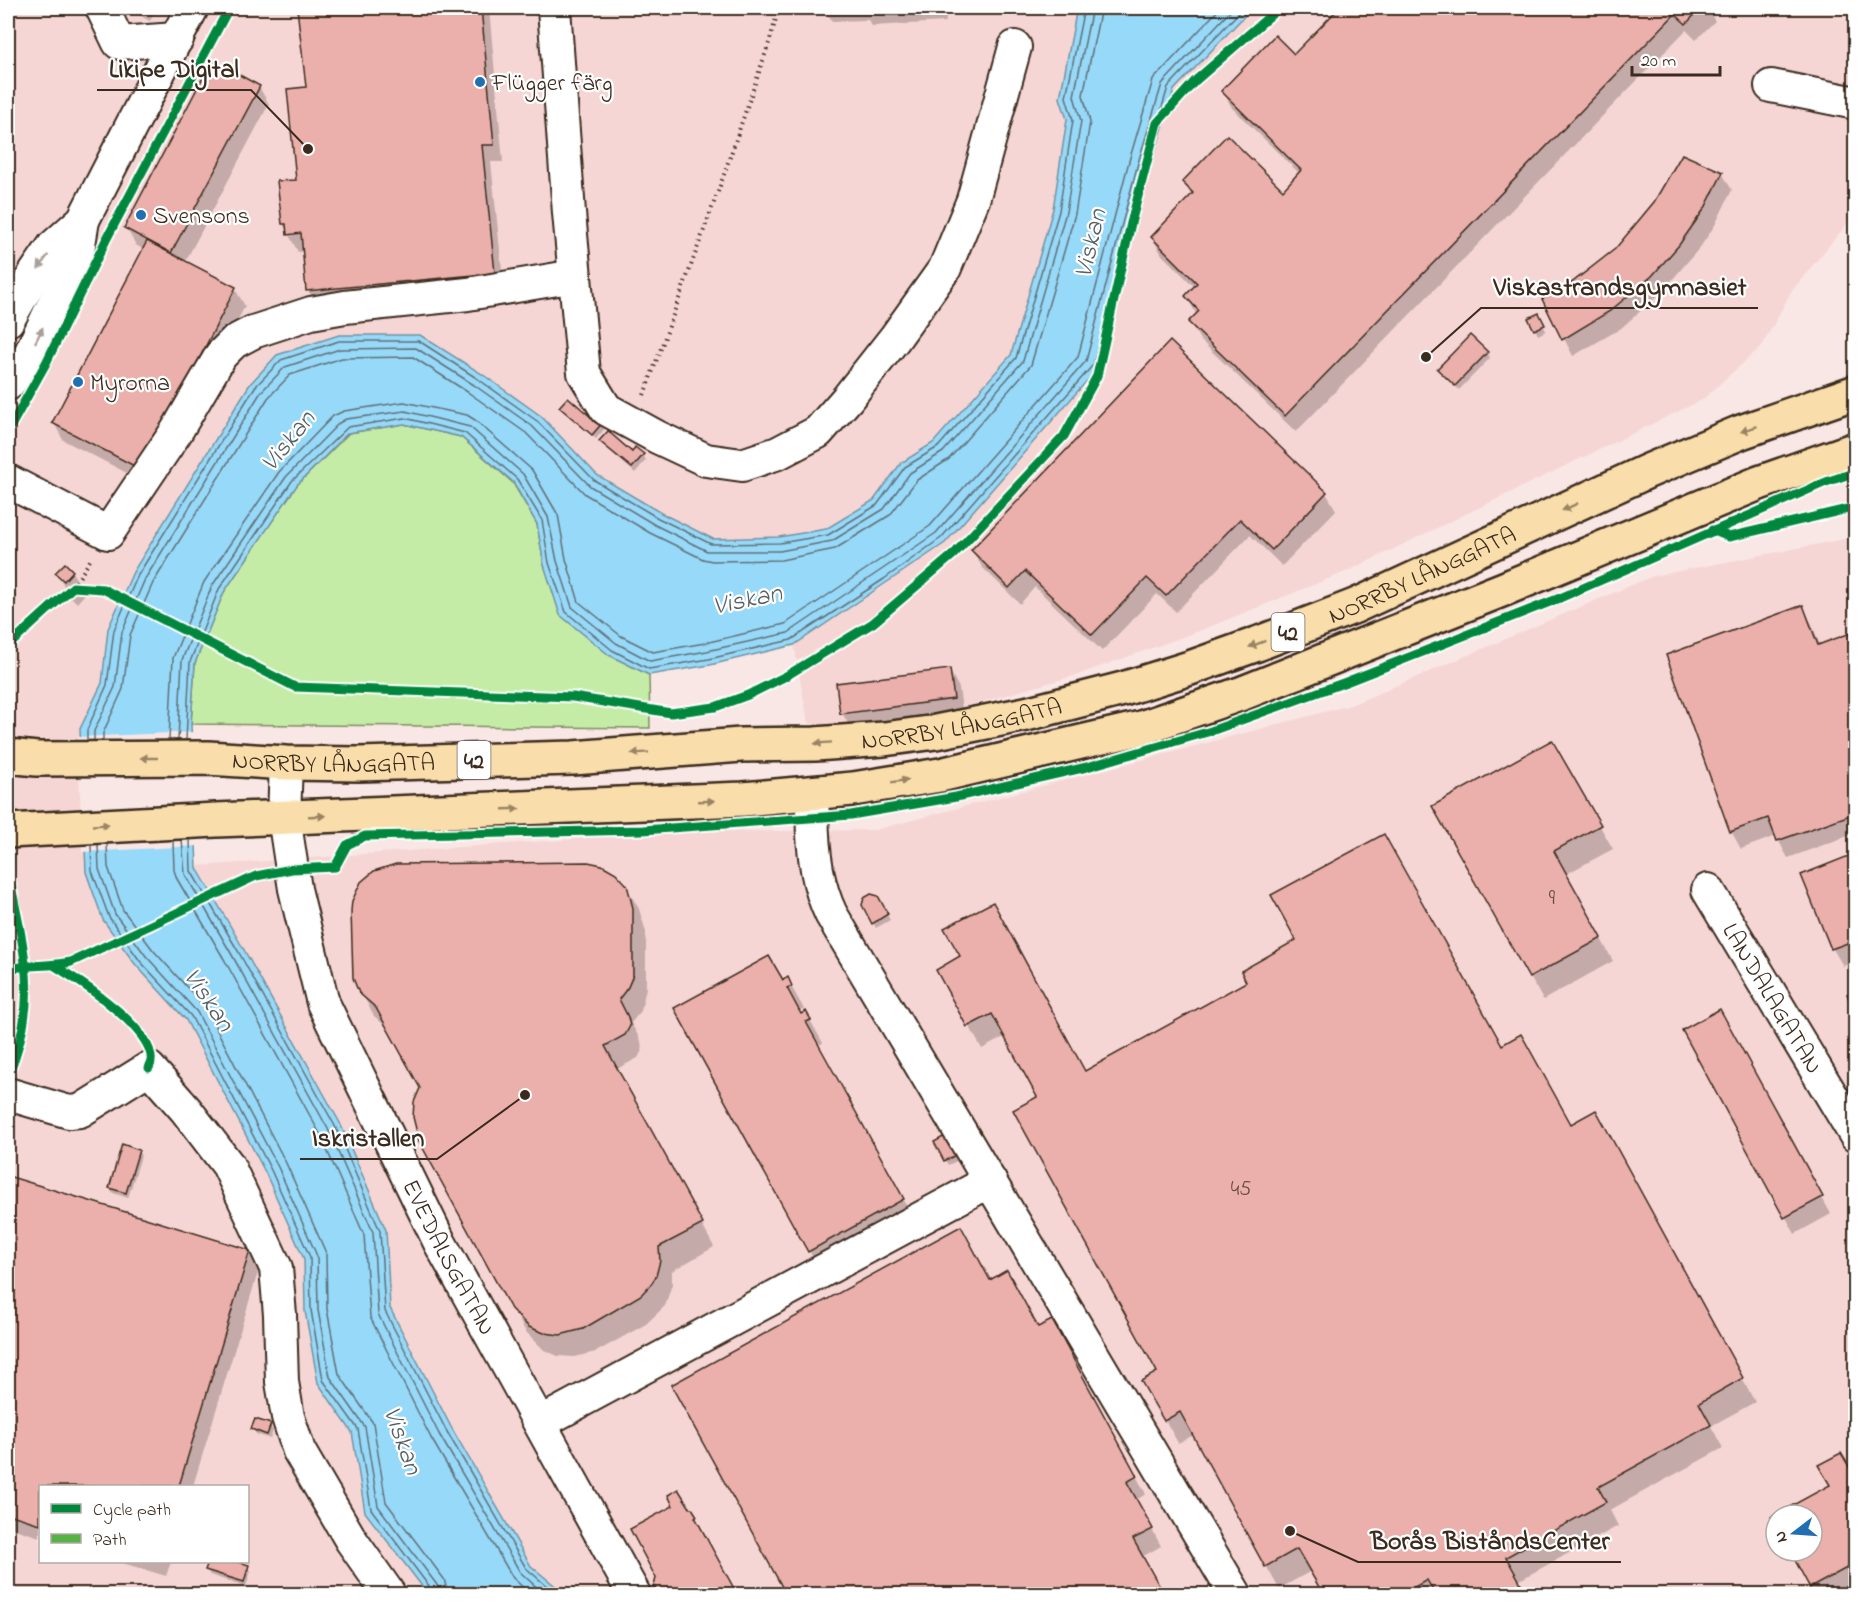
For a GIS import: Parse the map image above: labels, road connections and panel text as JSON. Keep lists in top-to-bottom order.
{
  "streets": {
    "main road": ["NORRBY LÅNGGATA", "42"],
    "street": ["LANDALAGATAN", "EVEDALSGATAN"]
  },
  "crossings": [
    ["NORRBY LÅNGGATA", "EVEDALSGATAN"]
  ],
  "water": ["Viskan"],
  "places": [
    "Flügger färg",
    "Likipe Digital",
    "Svensons",
    "Viskastrandsgymnasiet",
    "Myrorna",
    "Iskristallen",
    "Borås BiståndsCenter"
  ],
  "house_numbers": ["9", "45"],
  "legend": ["Cycle path", "Path"],
  "scale_bar": "20 m",
  "north": "left"
}
